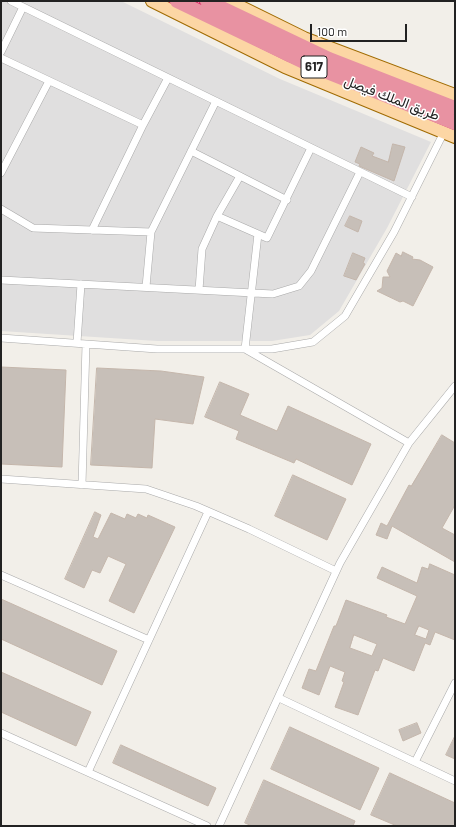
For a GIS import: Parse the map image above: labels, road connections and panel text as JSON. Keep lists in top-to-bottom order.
{
  "streets": {
    "highway": ["617", "طريق الملك فيصل"]
  },
  "scale_bar": "100 m"
}
